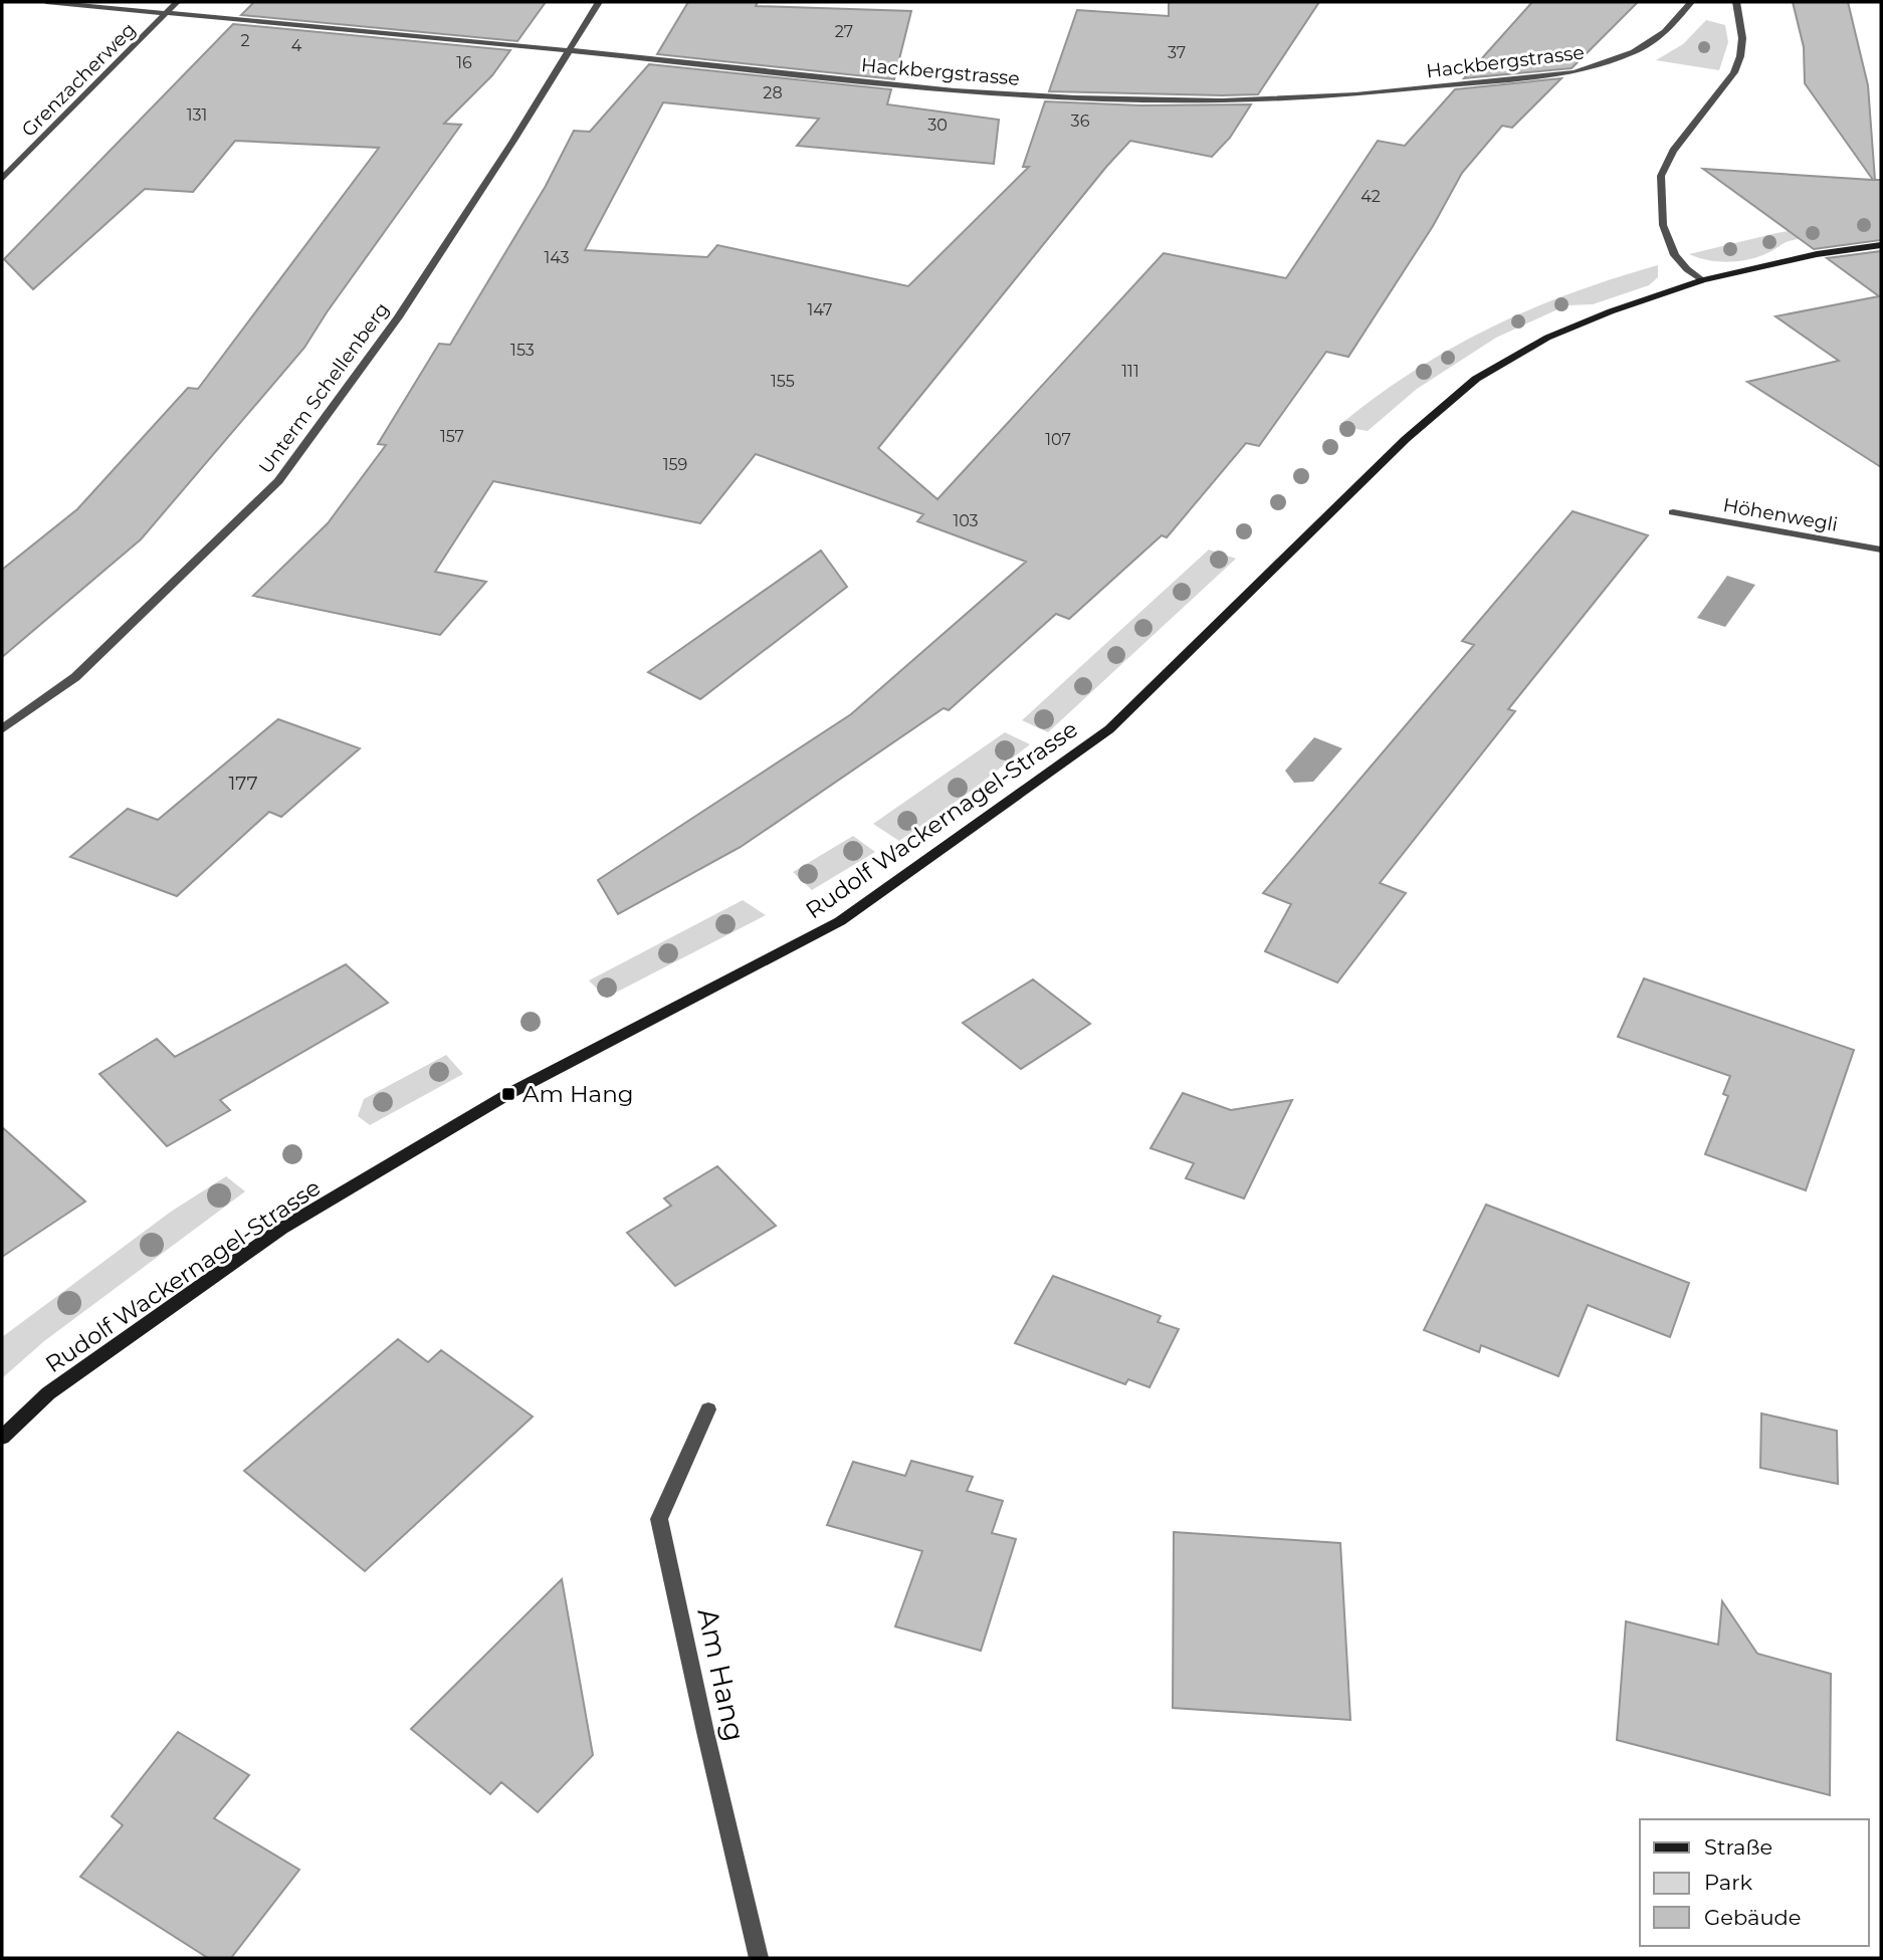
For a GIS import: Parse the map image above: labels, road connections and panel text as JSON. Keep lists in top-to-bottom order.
{
  "streets": {
    "street": [
      "Hackbergstrasse",
      "Grenzacherweg",
      "Unterm Schellenberg",
      "Höhenwegli",
      "Rudolf Wackernagel-Strasse",
      "Am Hang"
    ]
  },
  "crossings": [
    ["Hackbergstrasse", "Grenzacherweg"],
    ["Hackbergstrasse", "Unterm Schellenberg"]
  ],
  "places": {
    "transit": ["Am Hang"]
  },
  "house_numbers": [
    "27",
    "2",
    "4",
    "37",
    "16",
    "28",
    "131",
    "36",
    "30",
    "42",
    "143",
    "147",
    "153",
    "111",
    "155",
    "157",
    "107",
    "159",
    "103",
    "177"
  ],
  "legend": ["Straße", "Park", "Gebäude"]
}
